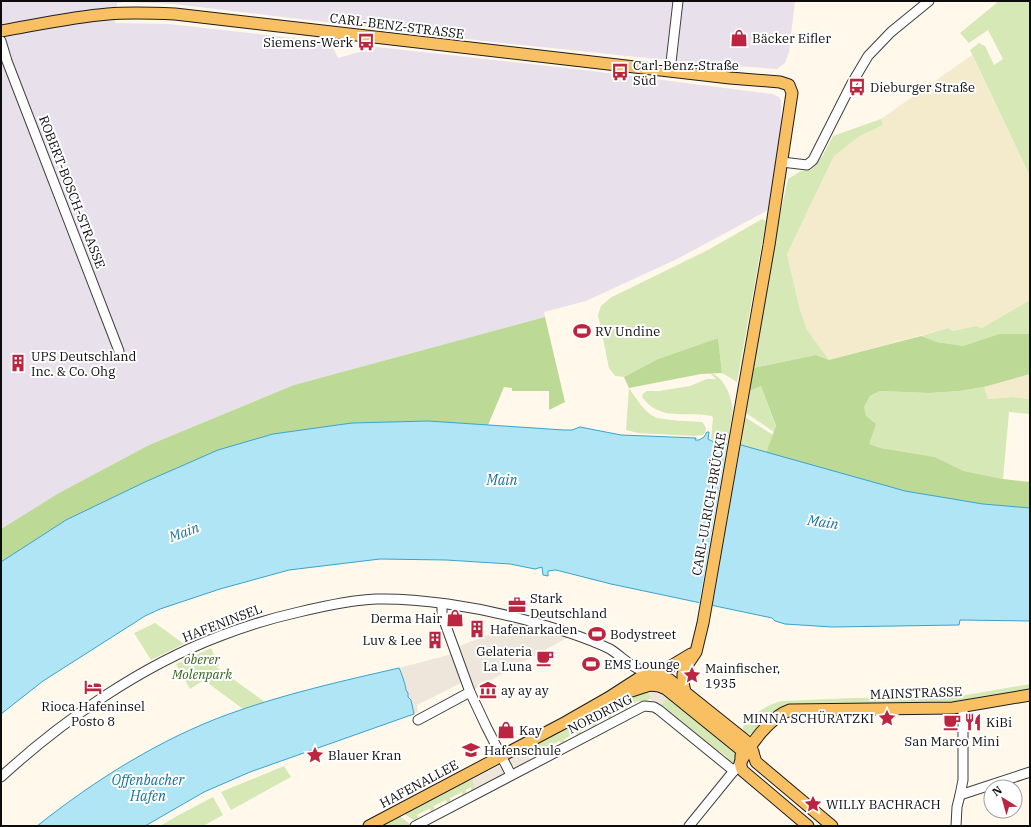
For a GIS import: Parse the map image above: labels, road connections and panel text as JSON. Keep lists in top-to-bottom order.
{
  "streets": {
    "main road": [
      "CARL-BENZ-STRASSE",
      "CARL-ULRICH-BRÜCKE",
      "MAINSTRASSE",
      "HAFENALLEE"
    ],
    "street": ["ROBERT-BOSCH-STRASSE", "HAFENINSEL", "NORDRING"]
  },
  "crossings": [
    ["CARL-BENZ-STRASSE", "CARL-ULRICH-BRÜCKE"],
    ["CARL-ULRICH-BRÜCKE", "HAFENALLEE"],
    ["HAFENINSEL", "HAFENALLEE"]
  ],
  "water": ["Main", "Offenbacher Hafen"],
  "parks": ["oberer Molenpark"],
  "places": {
    "shop": ["Bäcker Eifler", "Derma Hair", "Kay"],
    "bus stop": ["Siemens-Werk", "Carl-Benz-Straße Süd", "Dieburger Straße"],
    "sports": ["RV Undine", "Bodystreet", "EMS Lounge"],
    "building": ["UPS Deutschland Inc. & Co. Ohg", "Hafenarkaden", "Luv & Lee"],
    "office": ["Stark Deutschland"],
    "cafe": ["Gelateria La Luna", "San Marco Mini"],
    "place": [
      "Mainfischer, 1935",
      "MINNA SCHÜRATZKI",
      "Blauer Kran",
      "WILLY BACHRACH"
    ],
    "hotel": ["Rioca Hafeninsel Posto 8"],
    "museum": ["ay ay ay"],
    "restaurant": ["KiBi"],
    "school or university": ["Hafenschule"]
  },
  "north": "top left"
}
